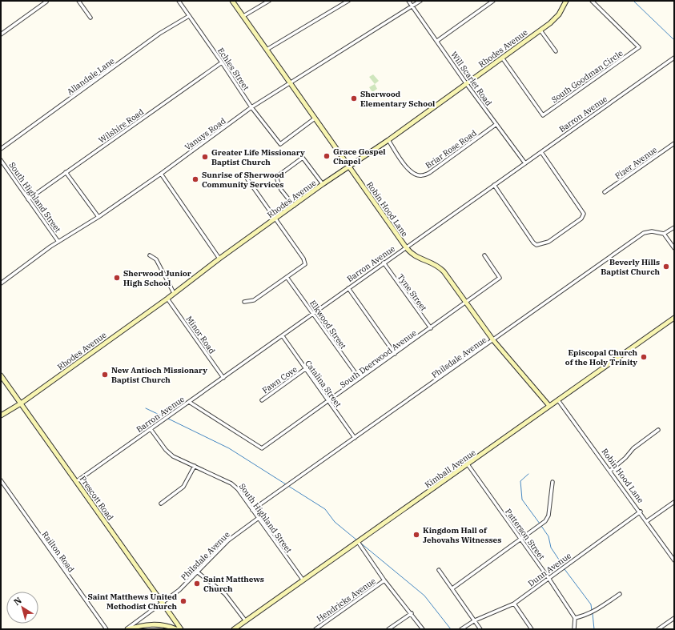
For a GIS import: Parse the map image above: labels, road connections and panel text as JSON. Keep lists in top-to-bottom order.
{
  "streets": {
    "main road": [
      "Rhodes Avenue",
      "Robin Hood Lane",
      "Kimball Avenue",
      "Prescott Road"
    ],
    "street": [
      "Echles Street",
      "Allandale Lane",
      "South Goodman Circle",
      "Will Scarlet Road",
      "Barron Avenue",
      "Wilshire Road",
      "Vanuys Road",
      "Briar Rose Road",
      "Fizer Avenue",
      "South Highland Street",
      "Tyne Street",
      "Elkwood Street",
      "Minor Road",
      "Philsdale Avenue",
      "South Deerwood Avenue",
      "Fawn Cove",
      "Catalina Street",
      "Patterson Street",
      "Railton Road",
      "Dunn Avenue",
      "Hendricks Avenue"
    ]
  },
  "crossings": [
    ["Rhodes Avenue", "South Goodman Circle"],
    ["Rhodes Avenue", "Will Scarlet Road"],
    ["Rhodes Avenue", "Briar Rose Road"],
    ["Rhodes Avenue", "Robin Hood Lane"],
    ["Rhodes Avenue", "Minor Road"],
    ["Rhodes Avenue", "Prescott Road"],
    ["Echles Street", "Allandale Lane"],
    ["Echles Street", "Wilshire Road"],
    ["Echles Street", "Vanuys Road"],
    ["Echles Street", "Robin Hood Lane"],
    ["Will Scarlet Road", "Barron Avenue"],
    ["Will Scarlet Road", "Vanuys Road"],
    ["Will Scarlet Road", "Briar Rose Road"],
    ["Barron Avenue", "South Highland Street"],
    ["Barron Avenue", "Robin Hood Lane"],
    ["Barron Avenue", "Tyne Street"],
    ["Barron Avenue", "Elkwood Street"],
    ["Barron Avenue", "Minor Road"],
    ["Barron Avenue", "South Deerwood Avenue"],
    ["Barron Avenue", "Catalina Street"],
    ["Barron Avenue", "Prescott Road"],
    ["Wilshire Road", "South Highland Street"],
    ["Vanuys Road", "South Highland Street"],
    ["Vanuys Road", "Robin Hood Lane"],
    ["South Highland Street", "Philsdale Avenue"],
    ["South Highland Street", "Kimball Avenue"],
    ["Robin Hood Lane", "Philsdale Avenue"],
    ["Robin Hood Lane", "South Deerwood Avenue"],
    ["Robin Hood Lane", "Kimball Avenue"],
    ["Robin Hood Lane", "Dunn Avenue"],
    ["Tyne Street", "South Deerwood Avenue"],
    ["Elkwood Street", "South Deerwood Avenue"],
    ["Philsdale Avenue", "Catalina Street"],
    ["Philsdale Avenue", "Prescott Road"],
    ["South Deerwood Avenue", "Catalina Street"],
    ["Fawn Cove", "Catalina Street"],
    ["Kimball Avenue", "Patterson Street"],
    ["Patterson Street", "Dunn Avenue"]
  ],
  "places": [
    "Sherwood Elementary School",
    "Grace Gospel Chapel",
    "Greater Life Missionary Baptist Church",
    "Sunrise of Sherwood Community Services",
    "Beverly Hills Baptist Church",
    "Sherwood Junior High School",
    "Episcopal Church of the Holy Trinity",
    "New Antioch Missionary Baptist Church",
    "Kingdom Hall of Jehovahs Witnesses",
    "Saint Matthews Church",
    "Saint Matthews United Methodist Church"
  ],
  "north": "top left"
}
